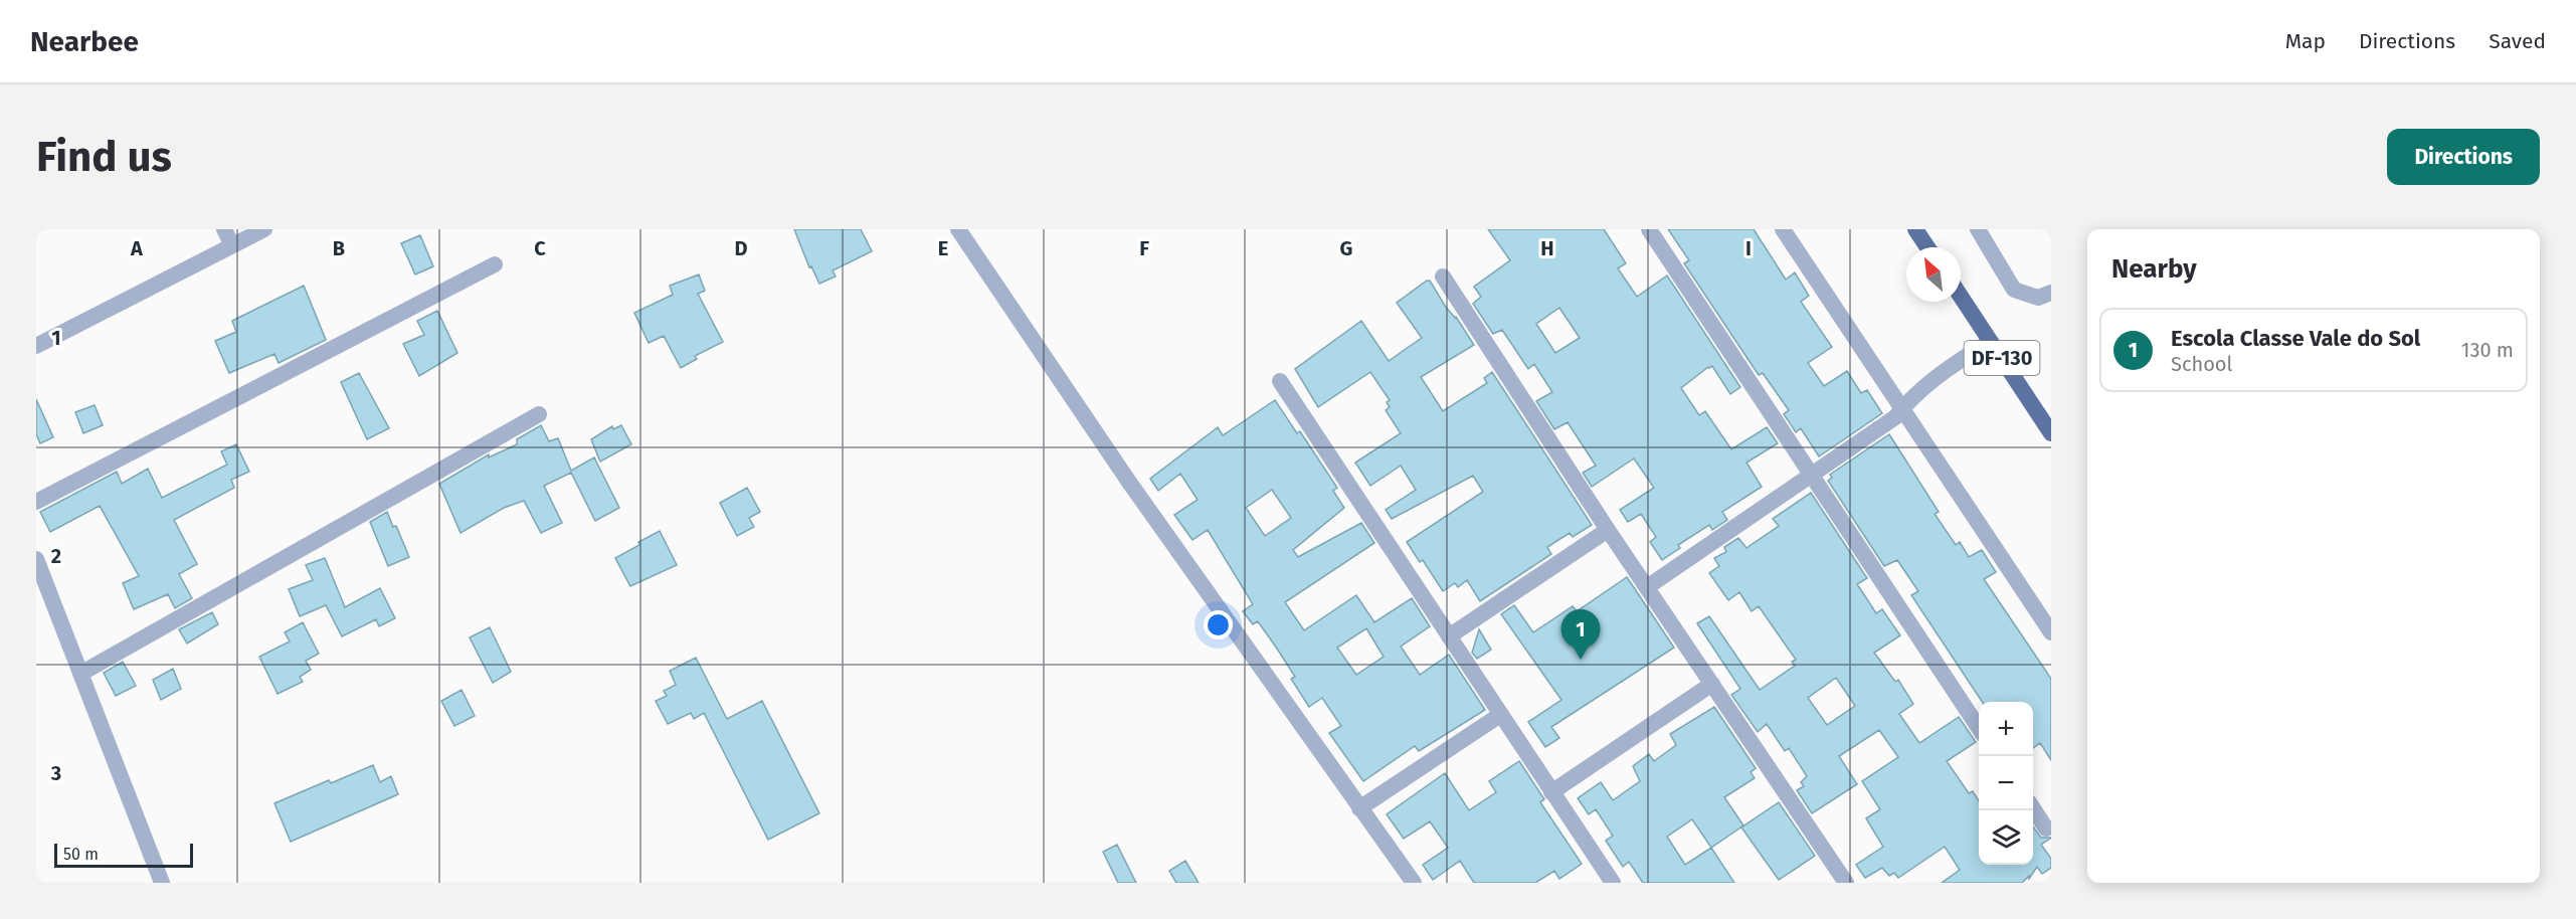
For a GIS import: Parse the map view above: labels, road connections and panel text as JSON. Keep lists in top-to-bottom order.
{
  "streets": {
    "main road": ["DF-130"]
  },
  "scale_bar": "50 m",
  "north": "top left",
  "page": {
    "header": "Nearbee",
    "nav": ["Map", "Directions", "Saved"],
    "buttons": "Directions",
    "title": "Find us",
    "heading": "Nearby",
    "list": [
      {
        "mark": "1",
        "name": "Escola Classe Vale do Sol",
        "note": "School",
        "value": "130 m"
      }
    ],
    "pins": "1",
    "map_buttons": ["+", "−"],
    "scale": "50 m"
  },
  "grid": {
    "columns": [
      "A",
      "B",
      "C",
      "D",
      "E",
      "F",
      "G",
      "H",
      "I"
    ],
    "rows": ["1", "2", "3"]
  }
}
